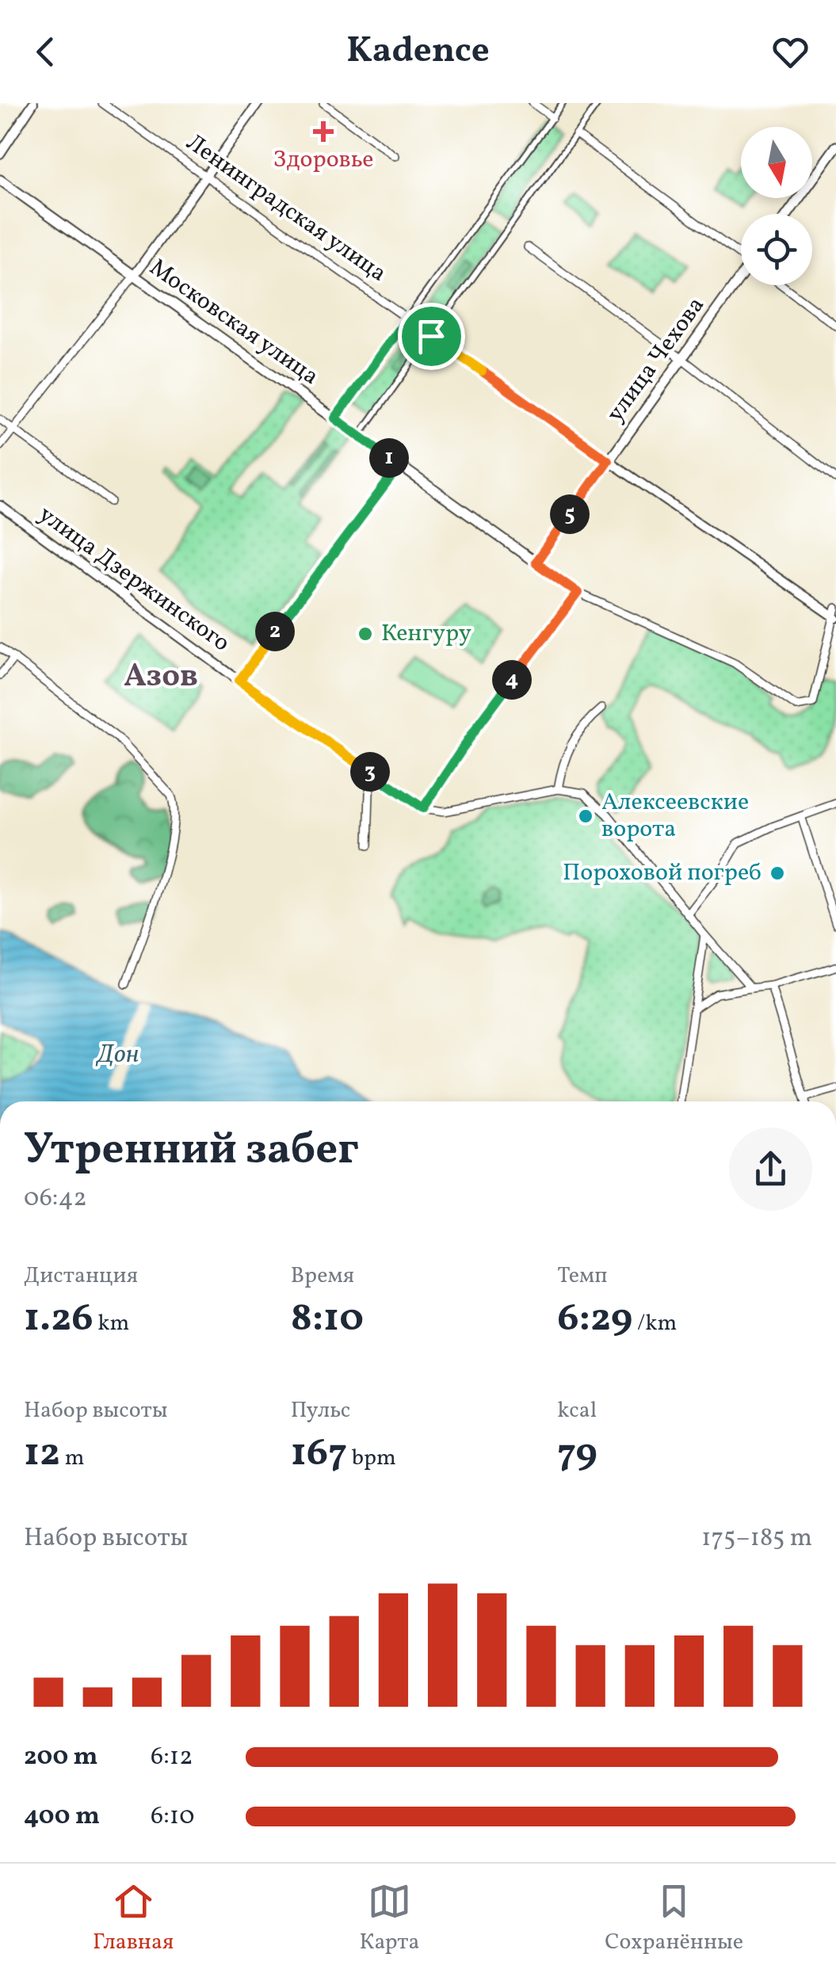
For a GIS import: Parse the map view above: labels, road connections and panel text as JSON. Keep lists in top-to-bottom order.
{
  "streets": {
    "main road": ["Московская улица", "улица Чехова"],
    "street": ["Ленинградская улица", "улица Дзержинского"]
  },
  "crossings": [
    ["Ленинградская улица", "Московская улица"],
    ["Ленинградская улица", "улица Чехова"],
    ["Московская улица", "улица Чехова"]
  ],
  "districts": ["Азов"],
  "water": ["Дон"],
  "places": {
    "health": ["Здоровье"],
    "other": ["Кенгуру", "Алексеевские ворота", "Пороховой погреб"]
  },
  "north": "bottom",
  "page": {
    "header": "Kadence",
    "pins": [
      "1",
      "5",
      "2",
      "4",
      "3"
    ],
    "heading": ["Утренний забег", "06:42"],
    "stats": [
      ["Дистанция", "1.26 km"],
      ["Время", "8:10"],
      ["Темп", "6:29 /km"],
      ["Набор высоты", "12 m"],
      ["Пульс", "167 bpm"],
      ["kcal", "79"]
    ],
    "chart": ["Набор высоты", "175–185 m"],
    "list": [
      {
        "name": "200 m",
        "note": "6:12"
      },
      {
        "name": "400 m",
        "note": "6:10"
      }
    ],
    "tabs": ["Главная", "Карта", "Сохранённые"]
  }
}
